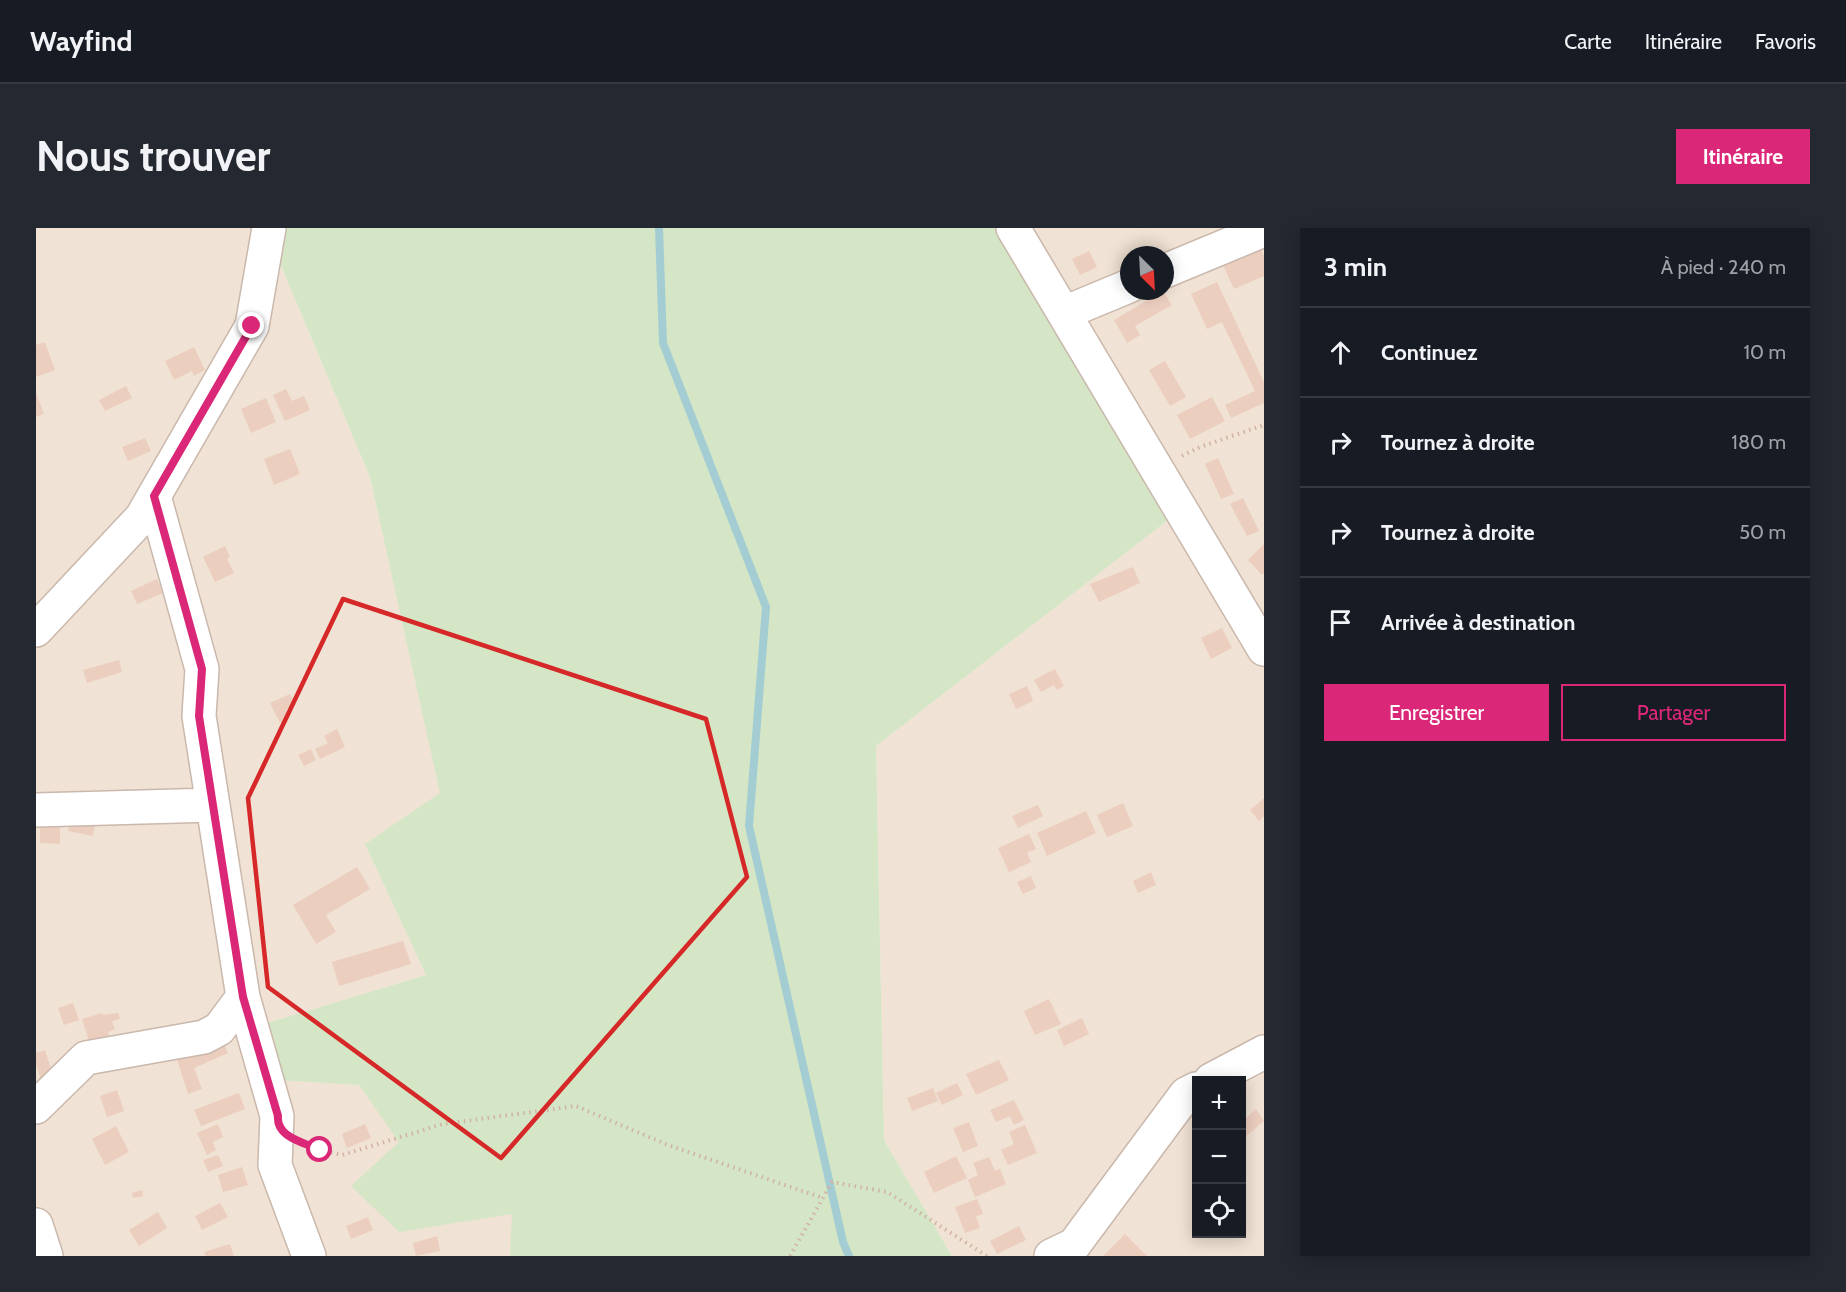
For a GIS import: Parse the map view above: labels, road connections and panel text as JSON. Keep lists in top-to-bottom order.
{
  "north": "bottom right",
  "page": {
    "header": "Wayfind",
    "nav": ["Carte", "Itinéraire", "Favoris"],
    "buttons": [
      "Itinéraire",
      ["Enregistrer", "Partager"]
    ],
    "title": "Nous trouver",
    "heading": ["3 min", "À pied · 240 m"],
    "list": [
      ["Continuez", "10 m"],
      ["Tournez à droite", "180 m"],
      ["Tournez à droite", "50 m"],
      "Arrivée à destination"
    ],
    "map_buttons": ["+", "−"]
  }
}
